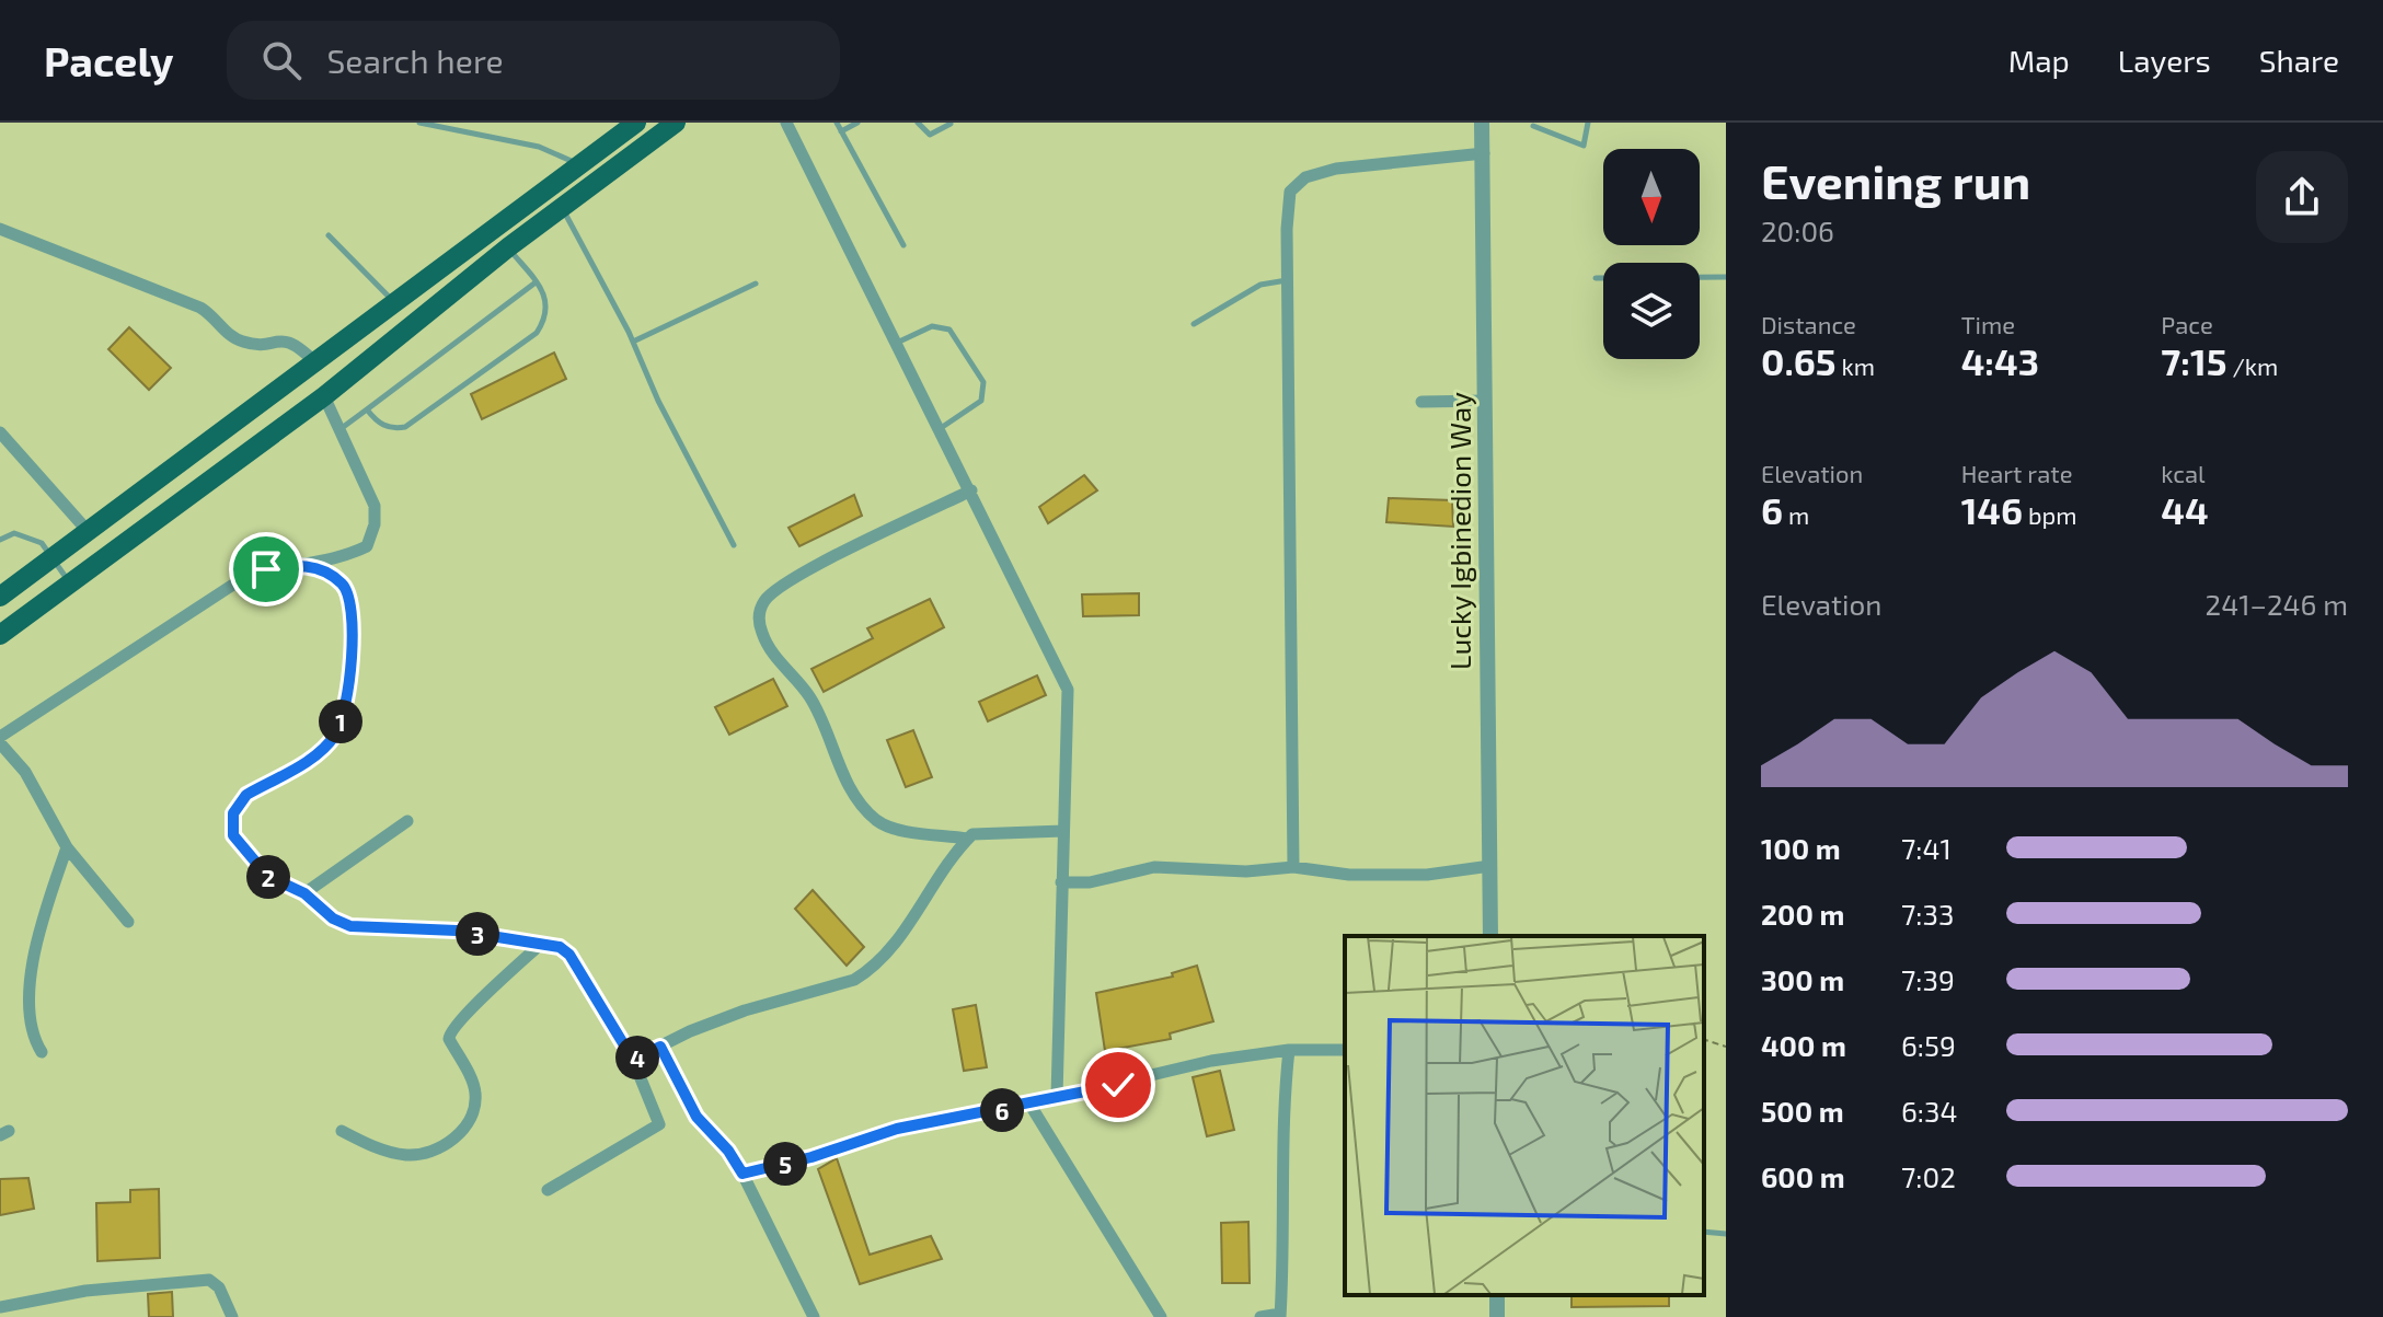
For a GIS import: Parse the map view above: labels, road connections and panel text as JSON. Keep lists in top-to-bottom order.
{
  "streets": {
    "street": ["Lucky Igbinedion Way"]
  },
  "north": "bottom",
  "page": {
    "header": "Pacely",
    "search": "Search here",
    "nav": ["Map", "Layers", "Share"],
    "heading": ["Evening run", "20:06"],
    "stats": [
      ["Distance", "0.65 km"],
      ["Time", "4:43"],
      ["Pace", "7:15 /km"],
      ["Elevation", "6 m"],
      ["Heart rate", "146 bpm"],
      ["kcal", "44"]
    ],
    "chart": ["Elevation", "241–246 m"],
    "pins": [
      "1",
      "2",
      "3",
      "4",
      "6",
      "5"
    ],
    "list": [
      {
        "name": "100 m",
        "note": "7:41"
      },
      {
        "name": "200 m",
        "note": "7:33"
      },
      {
        "name": "300 m",
        "note": "7:39"
      },
      {
        "name": "400 m",
        "note": "6:59"
      },
      {
        "name": "500 m",
        "note": "6:34"
      },
      {
        "name": "600 m",
        "note": "7:02"
      }
    ]
  }
}
